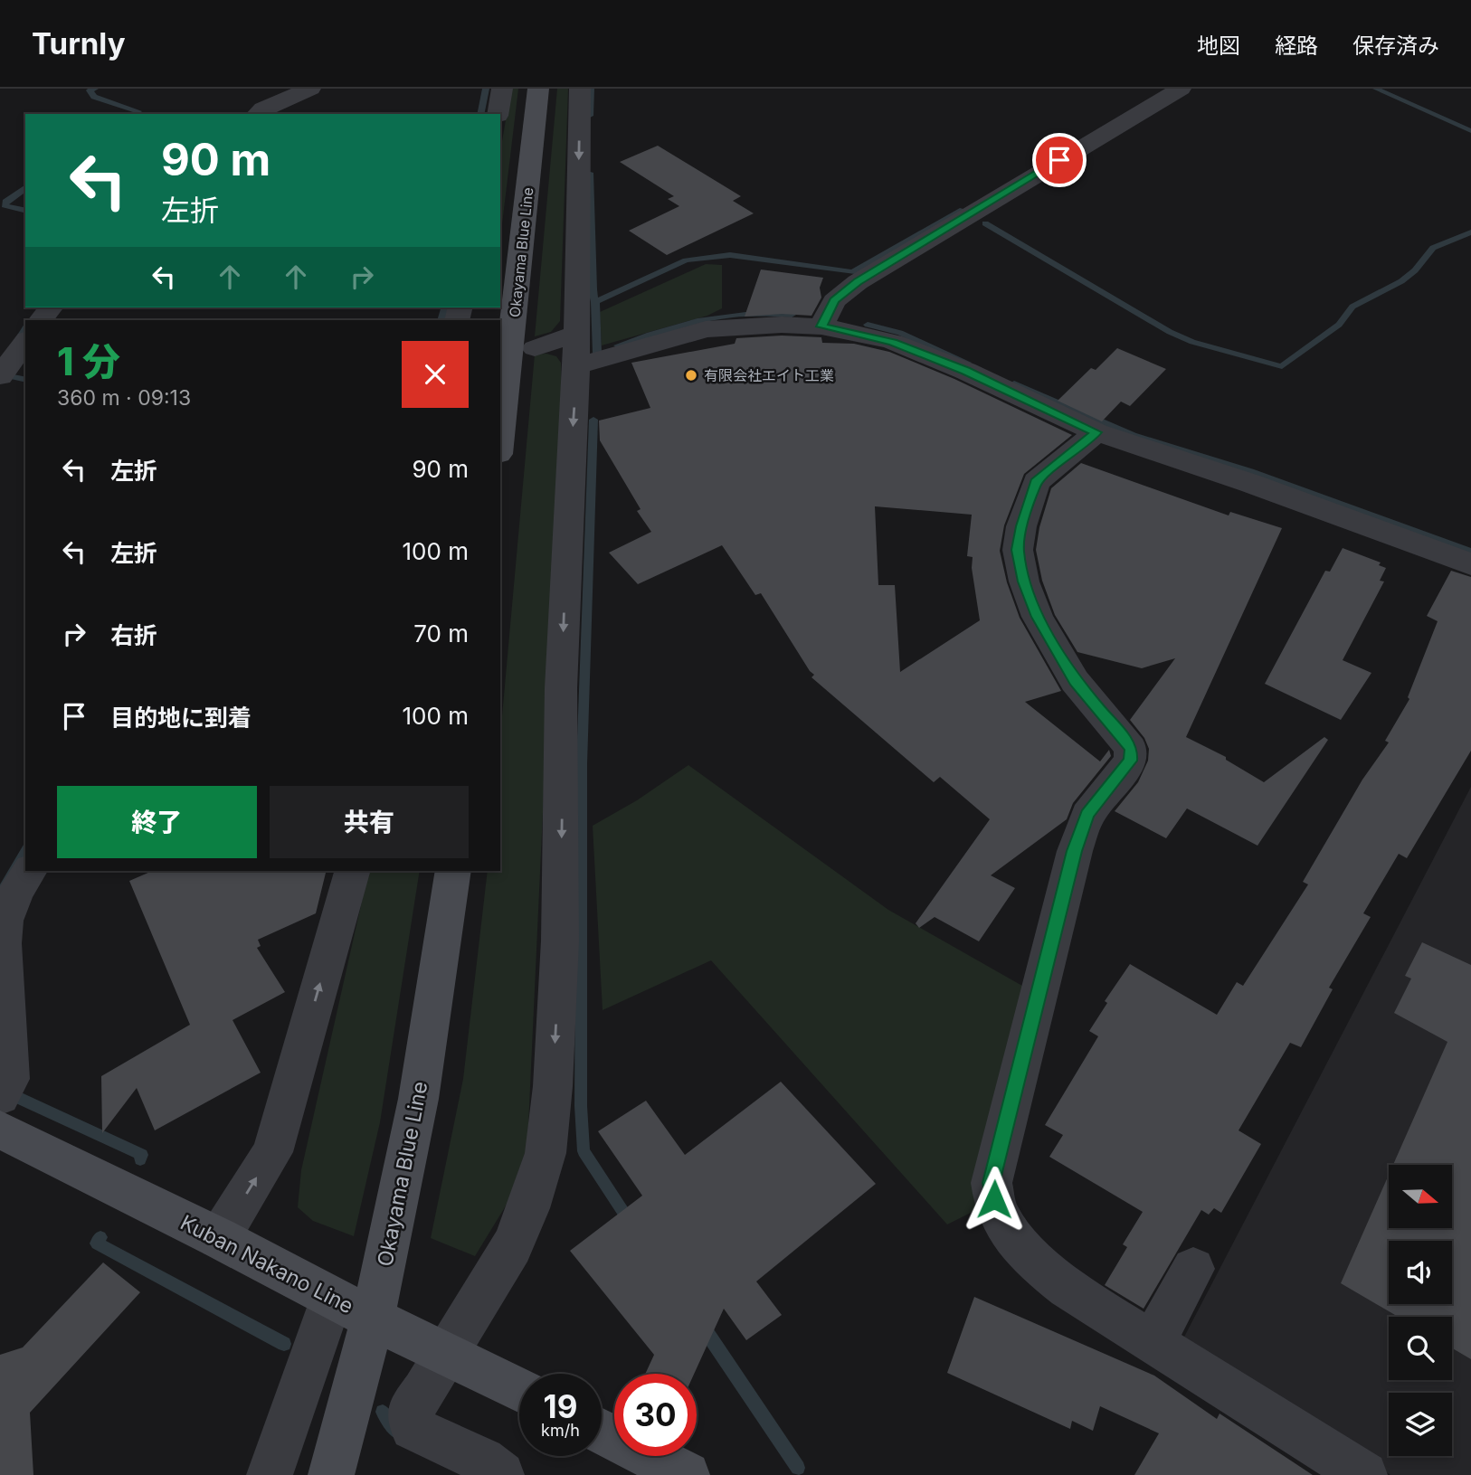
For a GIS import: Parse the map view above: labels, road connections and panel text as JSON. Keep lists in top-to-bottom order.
{
  "streets": {
    "main road": ["Okayama Blue Line", "Kuban Nakano Line"]
  },
  "places": ["有限会社エイト工業"],
  "north": "right",
  "page": {
    "header": "Turnly",
    "nav": ["地図", "経路", "保存済み"],
    "turn": ["90 m", "左折"],
    "heading": ["1 分", "360 m · 09:13"],
    "list": [
      {
        "name": "左折",
        "value": "90 m"
      },
      {
        "name": "左折",
        "value": "100 m"
      },
      {
        "name": "右折",
        "value": "70 m"
      },
      {
        "name": "目的地に到着",
        "value": "100 m"
      }
    ],
    "buttons": ["終了", "共有"],
    "speed": "19 km/h",
    "limit": "30"
  }
}
